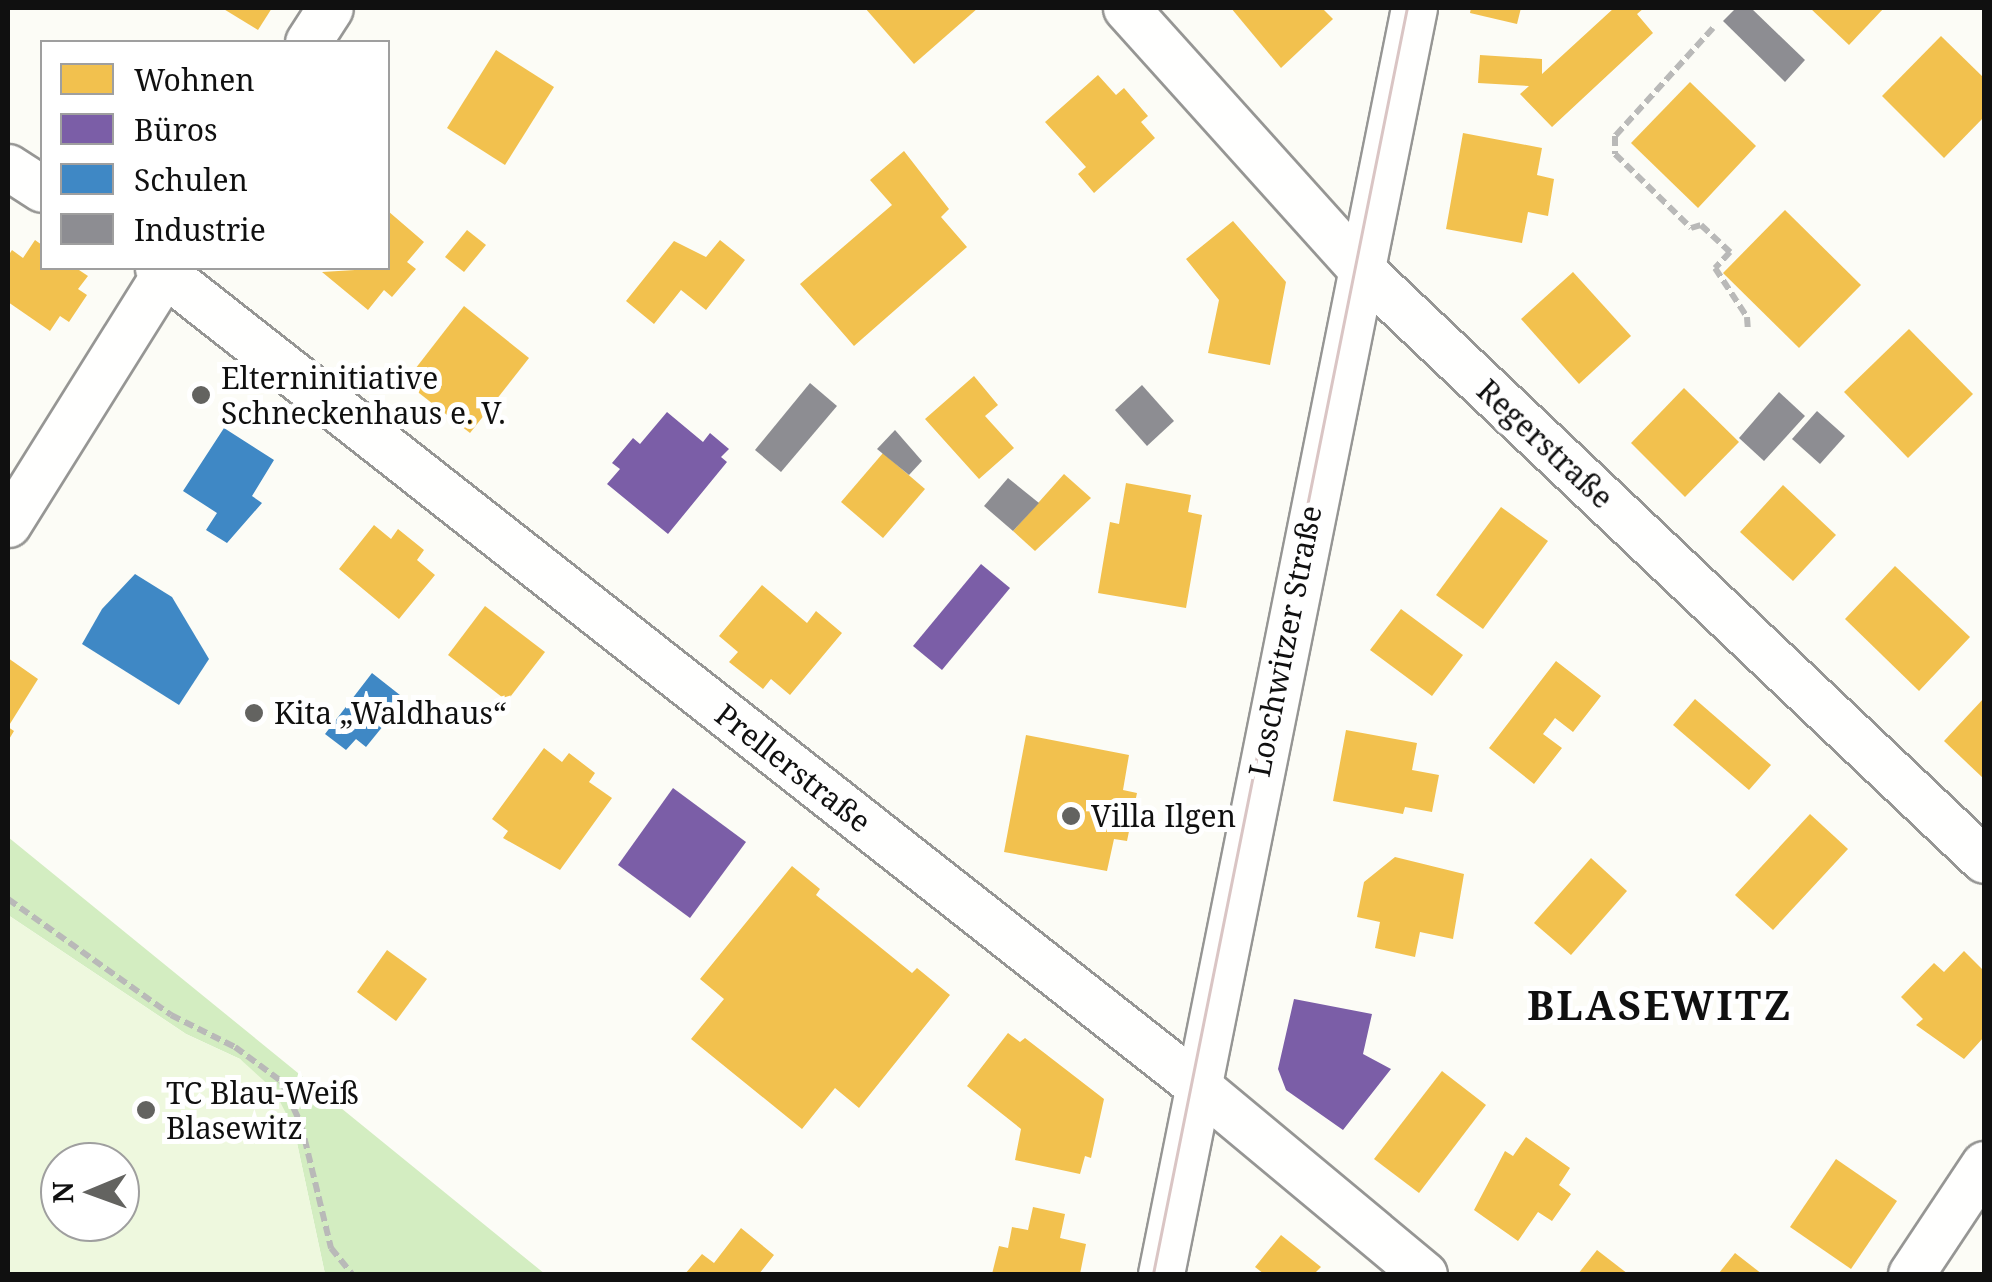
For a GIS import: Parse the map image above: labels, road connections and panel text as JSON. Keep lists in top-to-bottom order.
{
  "streets": {
    "street": ["Regerstraße", "Loschwitzer Straße", "Prellerstraße"]
  },
  "crossings": [
    ["Regerstraße", "Loschwitzer Straße"],
    ["Loschwitzer Straße", "Prellerstraße"]
  ],
  "districts": ["BLASEWITZ"],
  "places": [
    "Elterninitiative Schneckenhaus e. V.",
    "Kita „Waldhaus“",
    "Villa Ilgen",
    "TC Blau-Weiß Blasewitz"
  ],
  "legend": [
    "Wohnen",
    "Büros",
    "Schulen",
    "Industrie"
  ],
  "north": "left"
}
